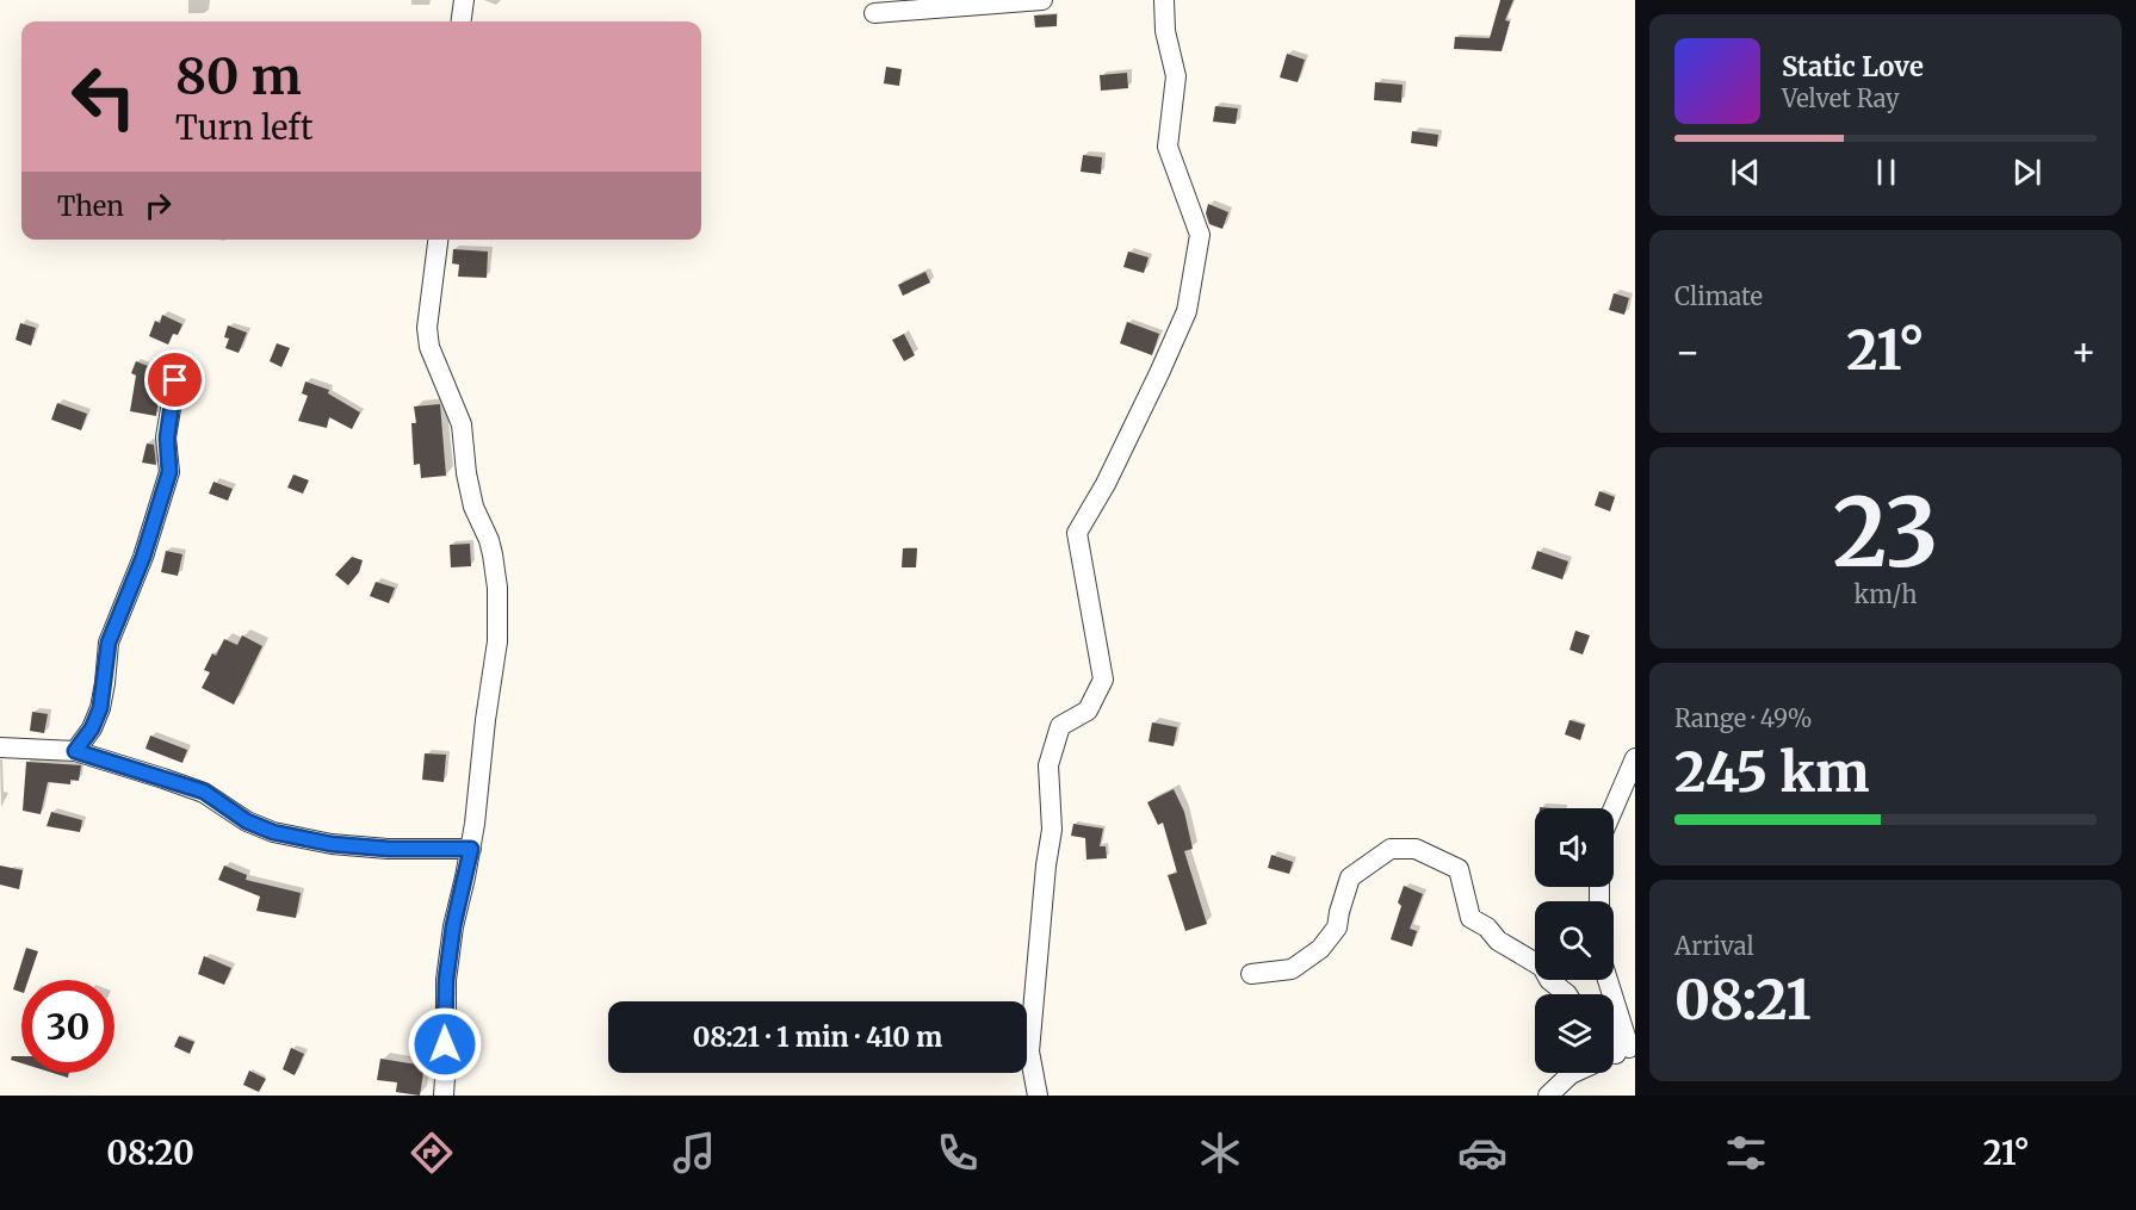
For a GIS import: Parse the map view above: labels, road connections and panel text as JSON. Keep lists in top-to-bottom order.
{
  "page": {
    "turn": ["80 m", "Turn left"],
    "song": ["Static Love", "Velvet Ray"],
    "then": "Then",
    "tile": [
      "Climate",
      ["23", "km/h"],
      ["Range · 49%", "245 km"],
      ["Arrival", "08:21"]
    ],
    "heat": ["−", "21°", "+"],
    "limit": "30",
    "trip": "08:21 · 1 min · 410 m",
    "tabs": ["08:20", "21°"]
  }
}
